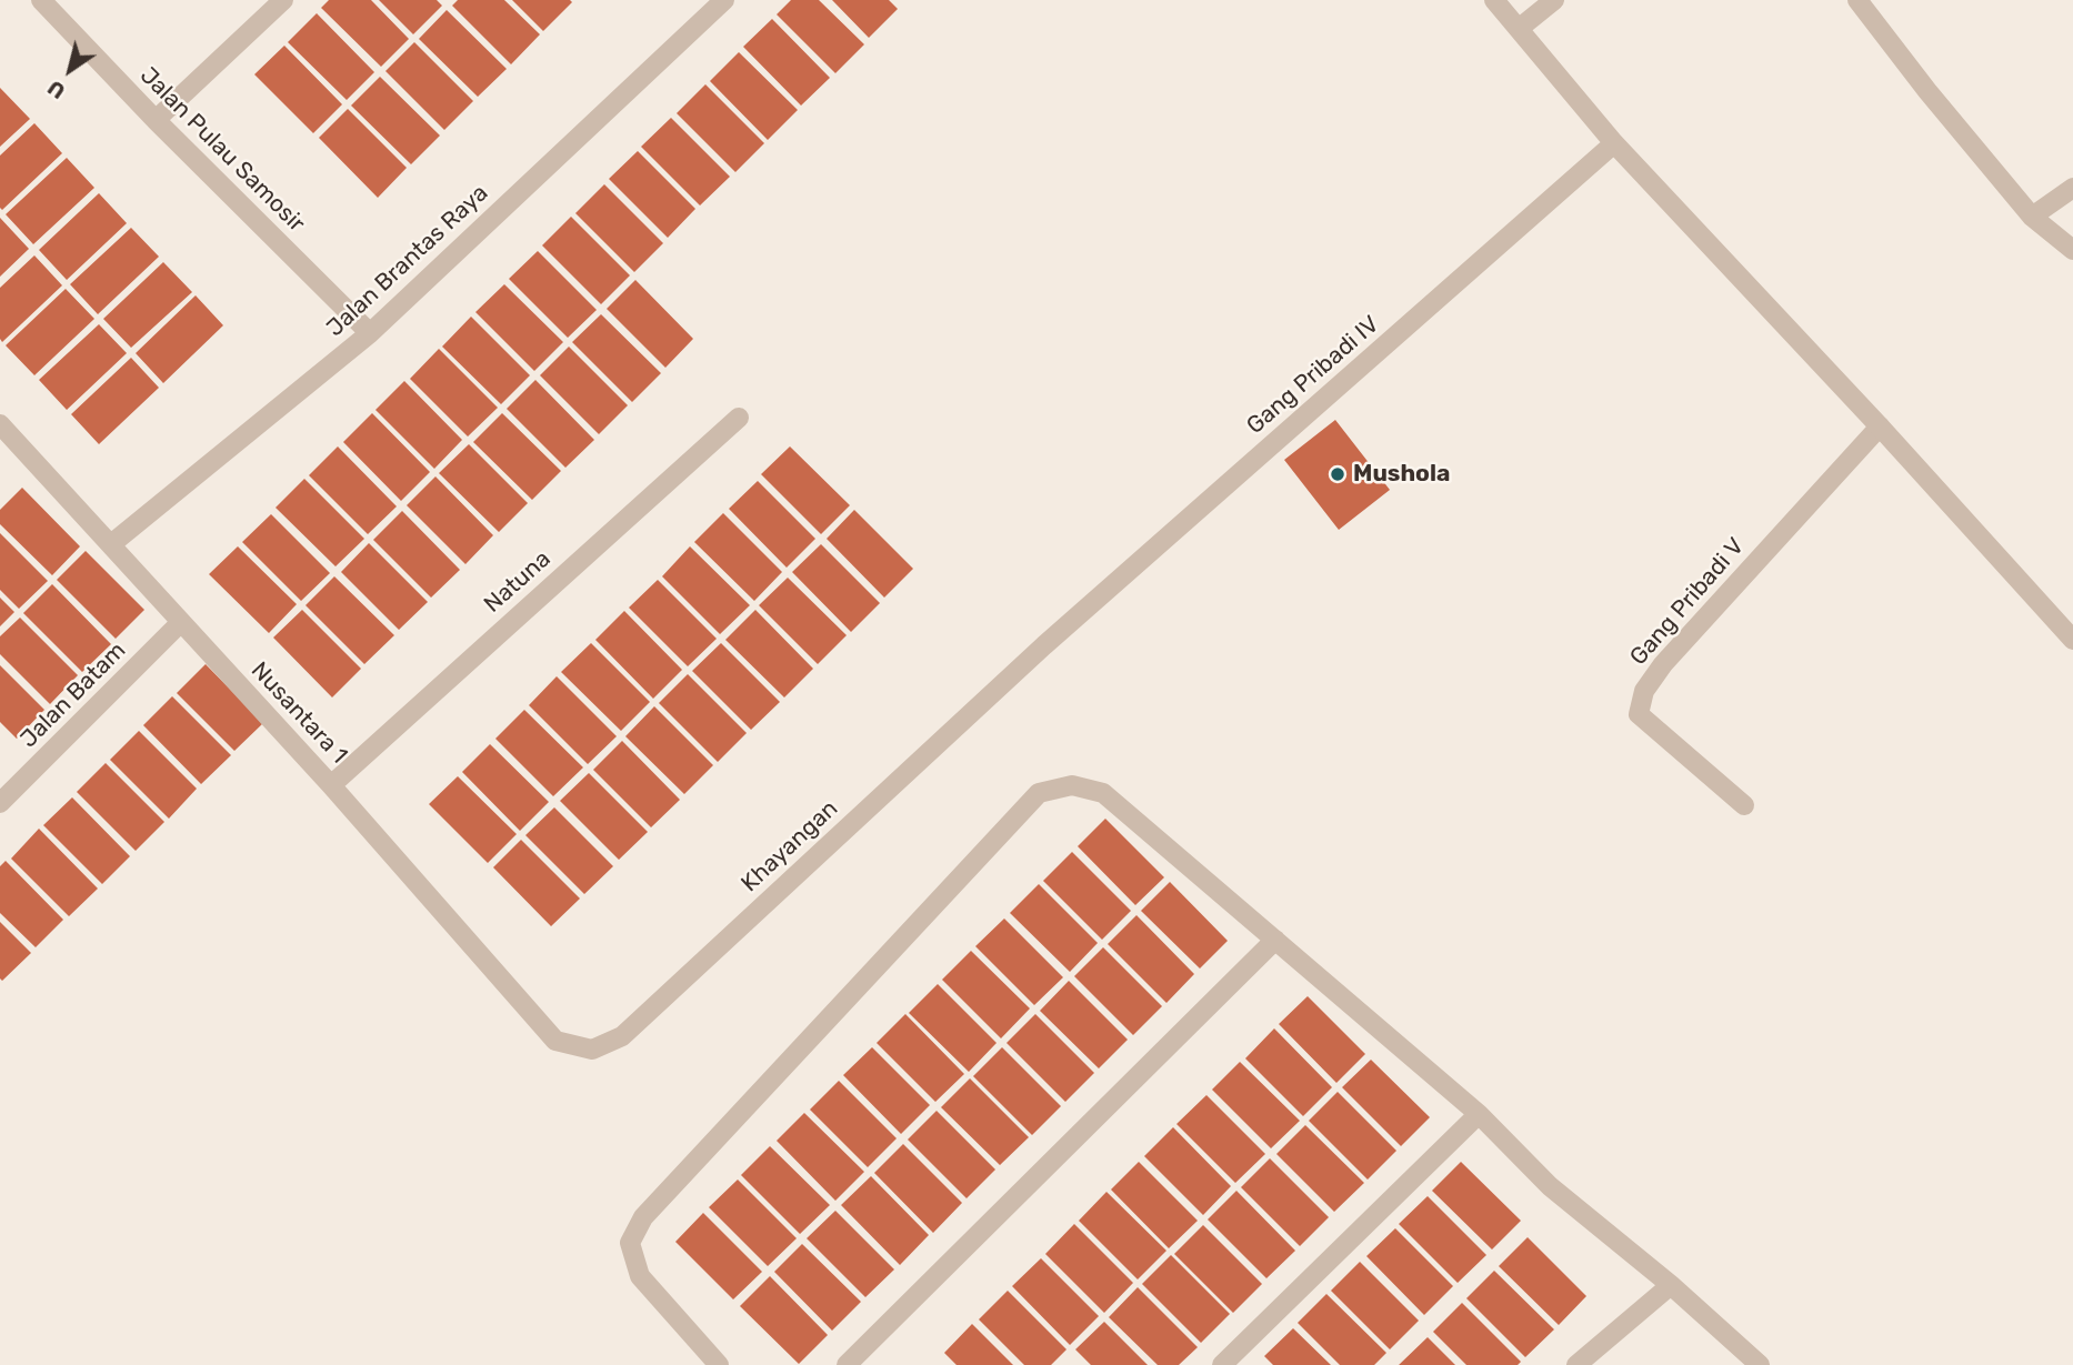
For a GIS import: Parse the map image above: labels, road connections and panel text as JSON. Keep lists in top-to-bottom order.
{
  "streets": {
    "street": [
      "Jalan Pulau Samosir",
      "Jalan Brantas Raya",
      "Gang Pribadi IV",
      "Natuna",
      "Gang Pribadi V",
      "Jalan Batam",
      "Nusantara 1",
      "Khayangan"
    ]
  },
  "crossings": [
    ["Jalan Pulau Samosir", "Jalan Brantas Raya"],
    ["Jalan Brantas Raya", "Nusantara 1"],
    ["Gang Pribadi IV", "Khayangan"],
    ["Natuna", "Nusantara 1"],
    ["Jalan Batam", "Nusantara 1"],
    ["Nusantara 1", "Khayangan"]
  ],
  "places": ["Mushola"],
  "north": "bottom left"
}
